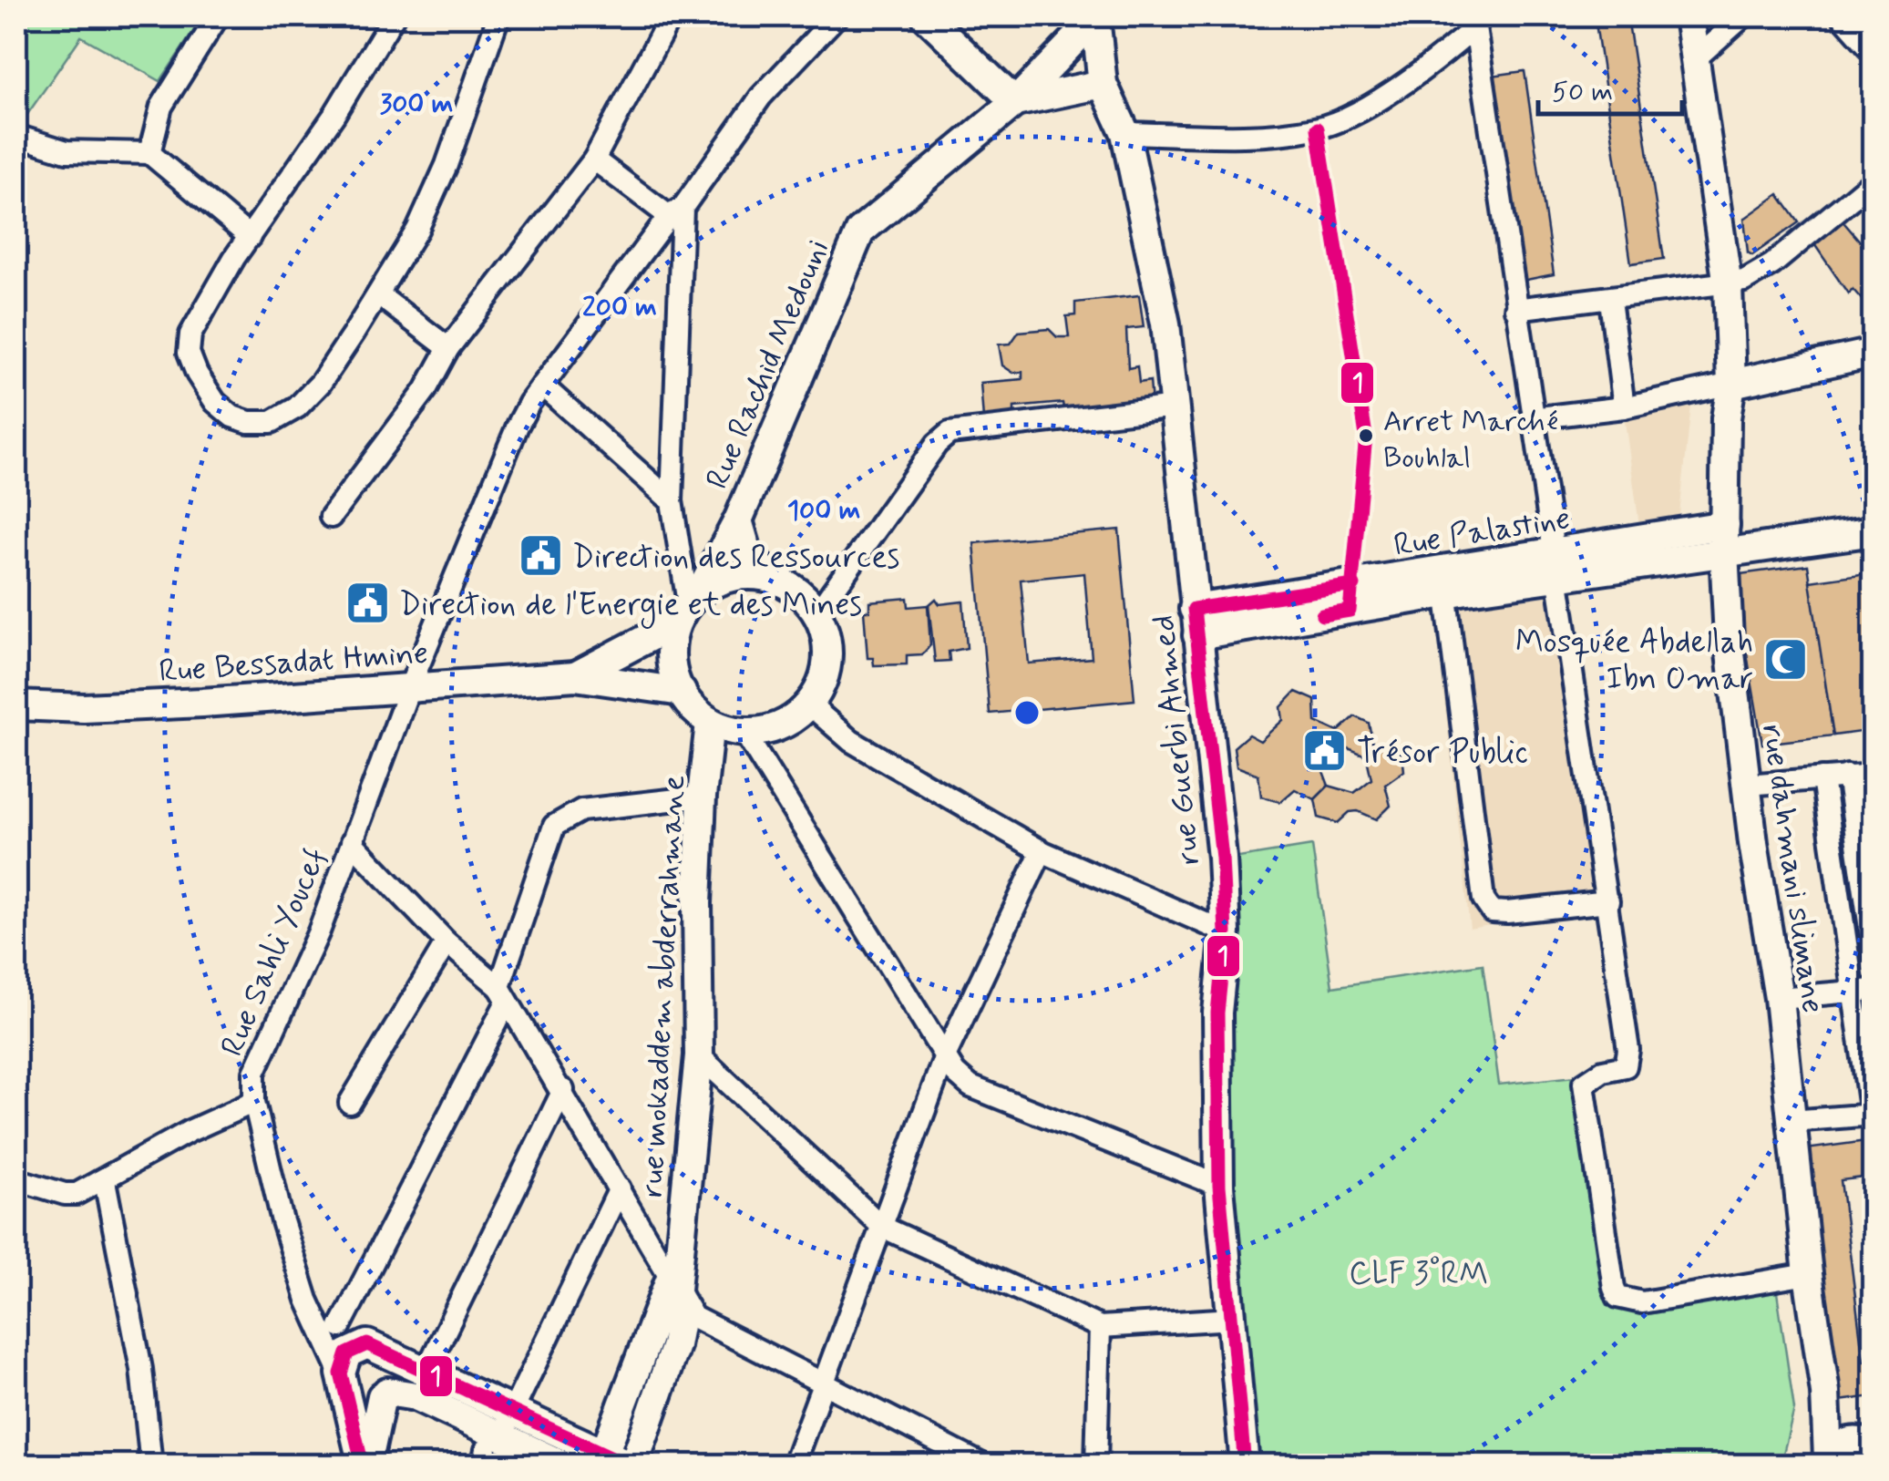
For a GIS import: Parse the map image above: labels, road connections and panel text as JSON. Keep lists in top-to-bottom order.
{
  "streets": {
    "main road": [
      "Rue Rachid Medouni",
      "Rue Palastine",
      "Rue Bessadat Hmine",
      "rue Guerbi Ahmed",
      "rue dahmani slimane",
      "rue mokaddem abderrahmane"
    ],
    "street": ["Rue Sahli Youcef"]
  },
  "crossings": [
    ["Rue Rachid Medouni", "Rue Bessadat Hmine"],
    ["Rue Rachid Medouni", "rue Guerbi Ahmed"],
    ["Rue Rachid Medouni", "rue mokaddem abderrahmane"],
    ["Rue Palastine", "rue Guerbi Ahmed"],
    ["Rue Palastine", "rue dahmani slimane"],
    ["Rue Bessadat Hmine", "Rue Sahli Youcef"],
    ["Rue Bessadat Hmine", "rue mokaddem abderrahmane"]
  ],
  "parks": ["CLF 3°RM"],
  "places": {
    "other": ["Arret Marché Bouhlal"],
    "public building": ["Direction des Ressources", "Direction de l'Energie et des Mines", "Trésor Public"],
    "mosque": ["Mosquée Abdellah Ibn Omar"]
  },
  "lines": ["transit line 1"],
  "scale_bar": "50 m",
  "rings": ["300 m", "200 m", "100 m"]
}
